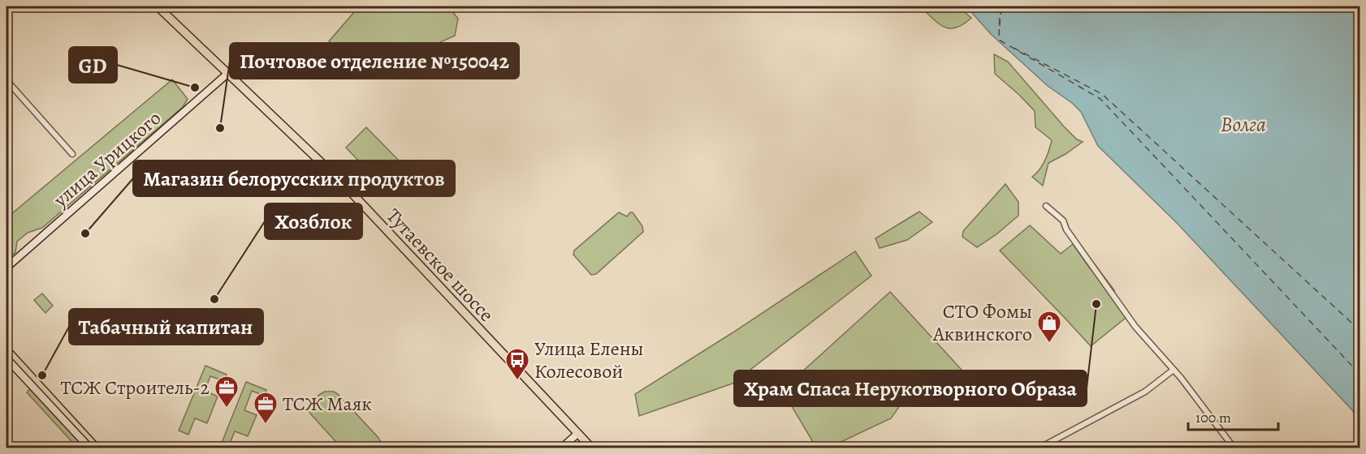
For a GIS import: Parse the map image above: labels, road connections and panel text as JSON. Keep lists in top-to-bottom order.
{
  "streets": {
    "main road": ["Тутаевское шоссе"],
    "street": ["улица Урицкого"]
  },
  "crossings": [
    ["улица Урицкого", "Тутаевское шоссе"]
  ],
  "water": ["Волга"],
  "places": {
    "other": [
      "GD",
      "Почтовое отделение №150042",
      "Магазин белорусских продуктов",
      "Хозблок",
      "Храм Спаса Нерукотворного Образа",
      "Табачный капитан"
    ],
    "shop": ["СТО Фомы Аквинского"],
    "bus stop": ["Улица Елены Колесовой"],
    "office": ["ТСЖ Строитель-2", "ТСЖ Маяк"]
  },
  "scale_bar": "100 m"
}
